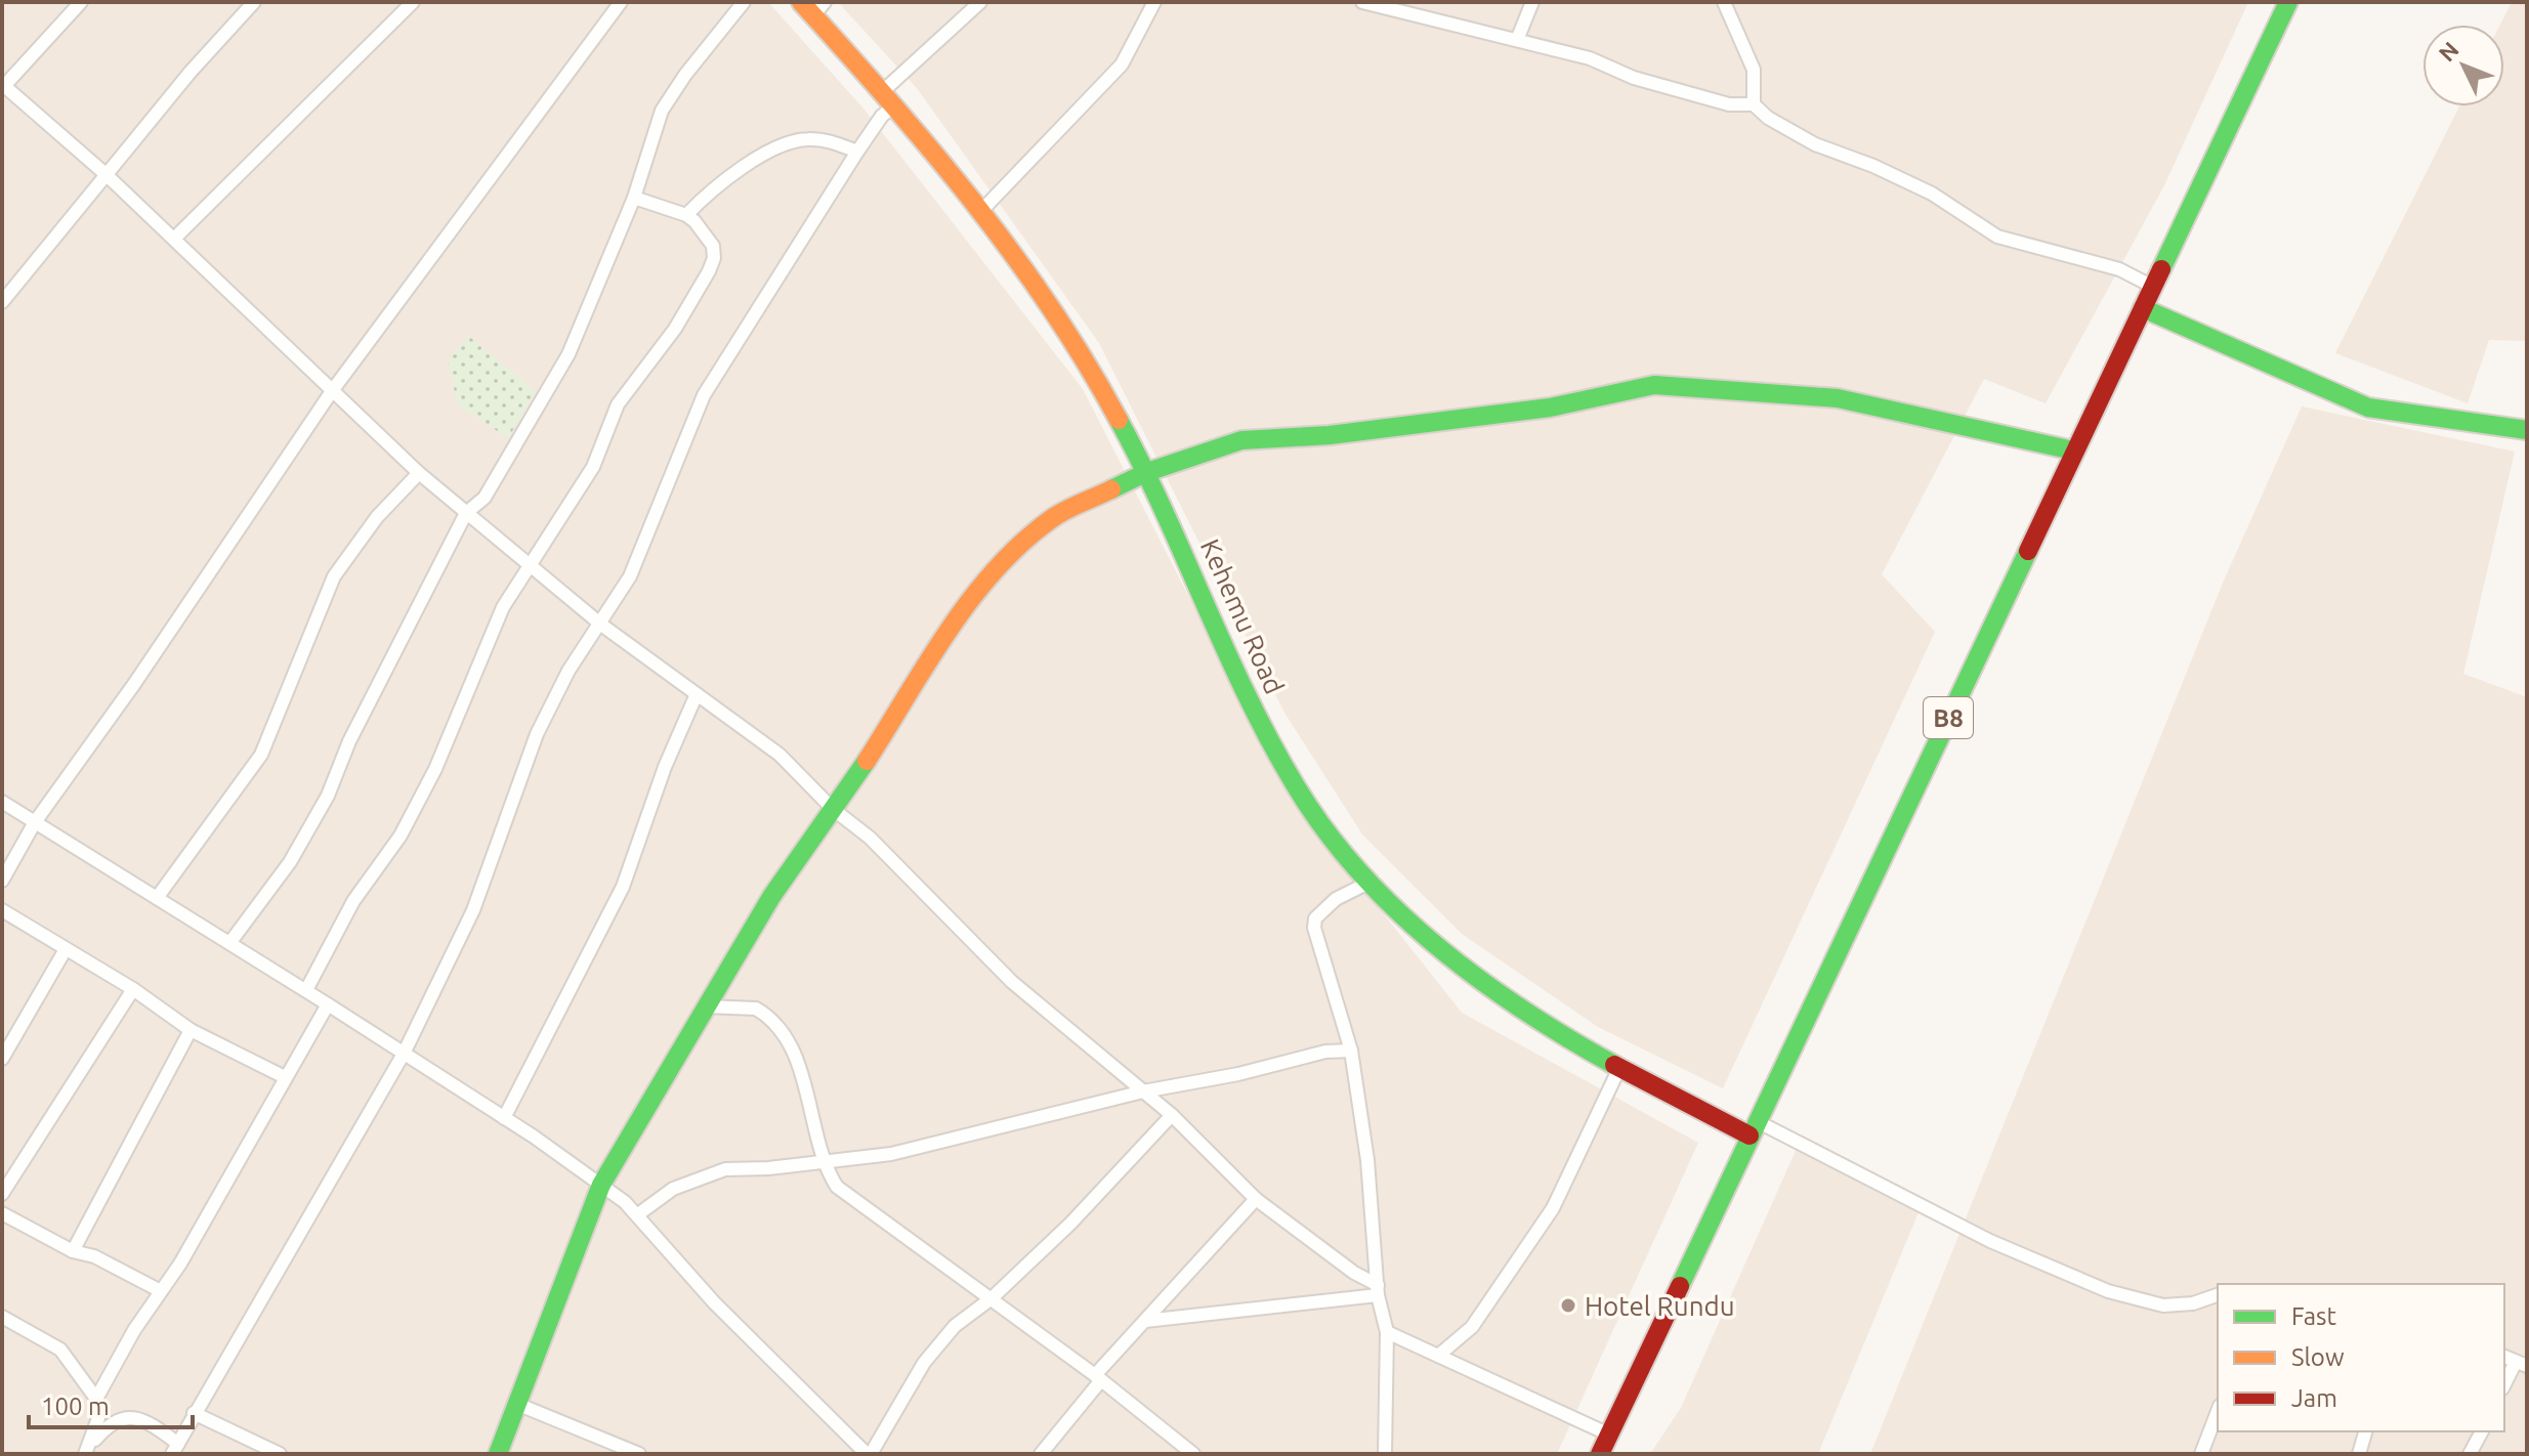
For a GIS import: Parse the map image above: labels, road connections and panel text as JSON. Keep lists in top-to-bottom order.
{
  "streets": {
    "main road": ["Kehemu Road", "B8"]
  },
  "crossings": [
    ["Kehemu Road", "B8"]
  ],
  "places": ["Hotel Rundu"],
  "legend": ["Fast", "Slow", "Jam"],
  "scale_bar": "100 m",
  "north": "top left"
}
